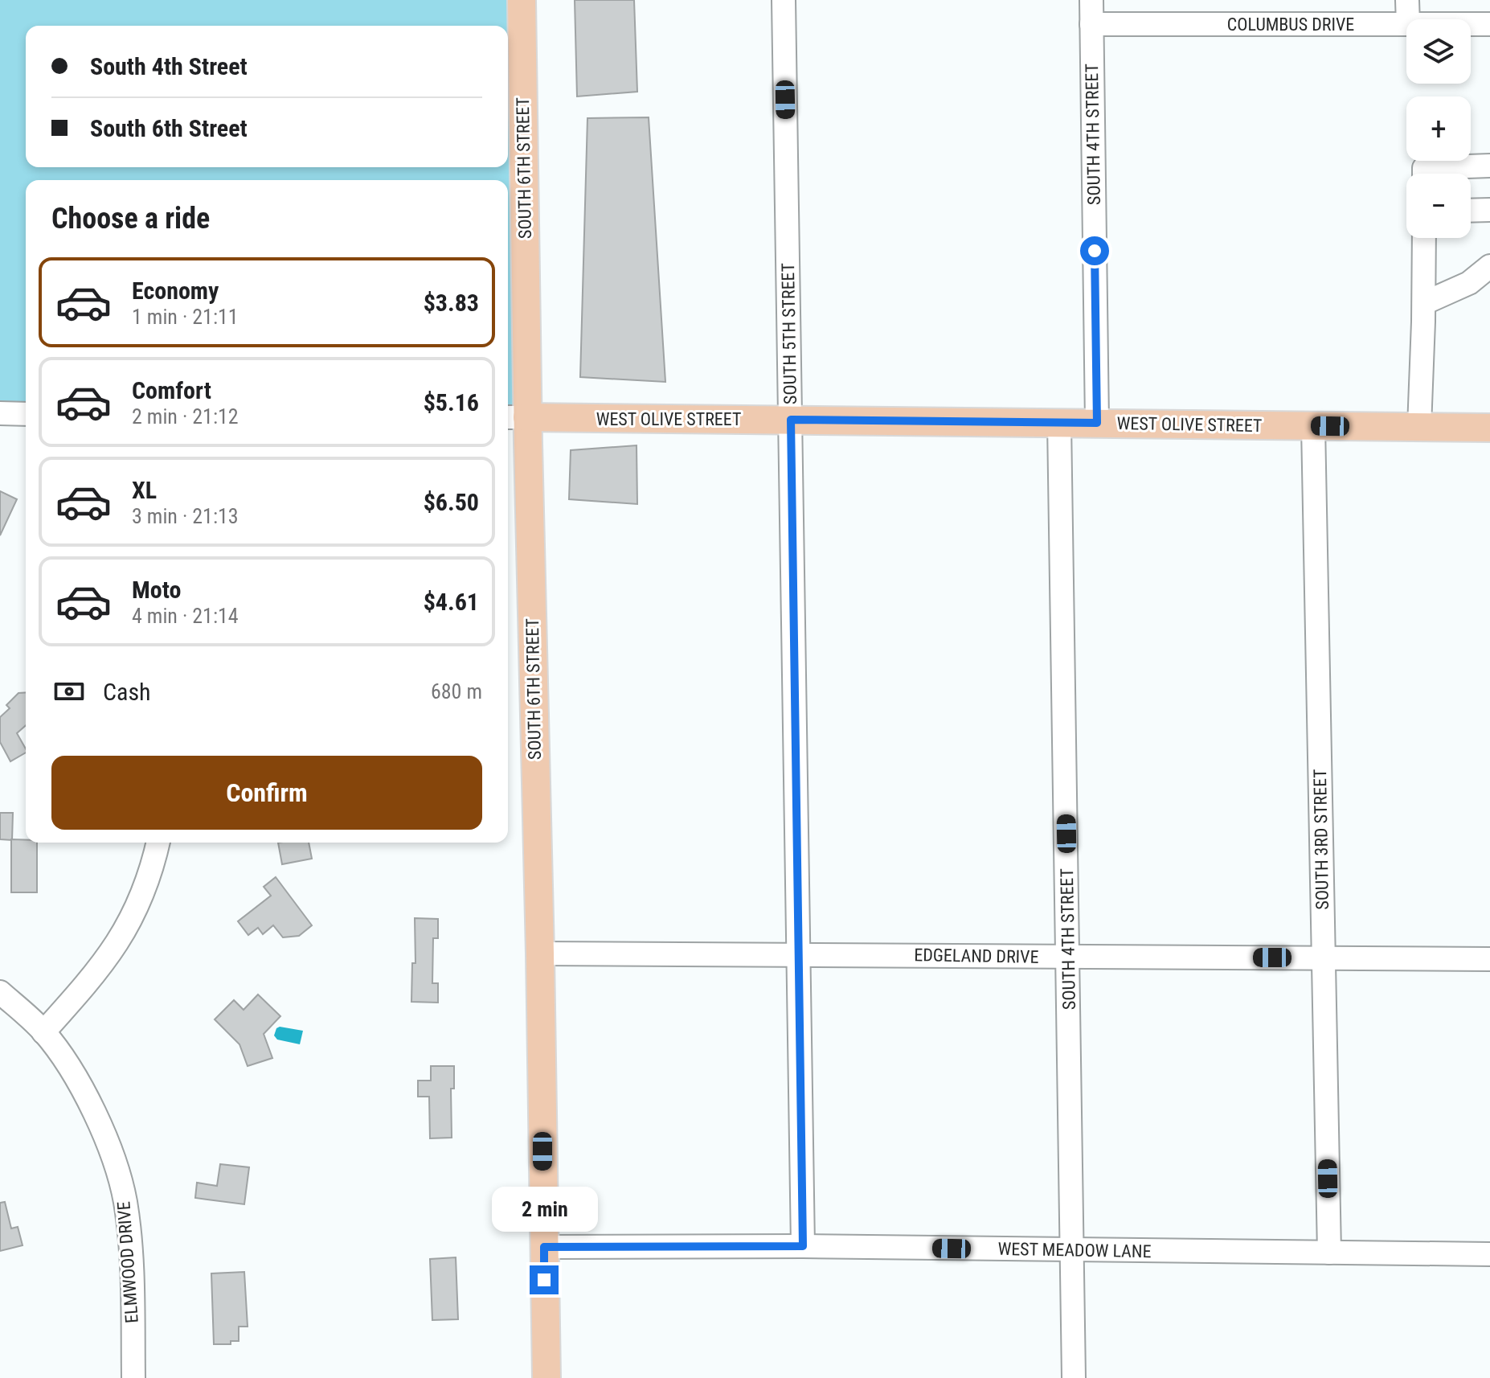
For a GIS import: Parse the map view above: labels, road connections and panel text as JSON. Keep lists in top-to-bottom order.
{
  "streets": {
    "main road": ["SOUTH 6TH STREET", "WEST OLIVE STREET"],
    "street": [
      "COLUMBUS DRIVE",
      "SOUTH 4TH STREET",
      "SOUTH 5TH STREET",
      "SOUTH 3RD STREET",
      "EDGELAND DRIVE",
      "WEST MEADOW LANE",
      "ELMWOOD DRIVE"
    ]
  },
  "crossings": [
    ["COLUMBUS DRIVE", "SOUTH 4TH STREET"],
    ["SOUTH 4TH STREET", "WEST OLIVE STREET"],
    ["SOUTH 4TH STREET", "EDGELAND DRIVE"],
    ["SOUTH 4TH STREET", "WEST MEADOW LANE"],
    ["SOUTH 6TH STREET", "WEST OLIVE STREET"],
    ["SOUTH 6TH STREET", "EDGELAND DRIVE"],
    ["SOUTH 6TH STREET", "WEST MEADOW LANE"],
    ["SOUTH 5TH STREET", "WEST OLIVE STREET"],
    ["SOUTH 5TH STREET", "EDGELAND DRIVE"],
    ["SOUTH 5TH STREET", "WEST MEADOW LANE"],
    ["WEST OLIVE STREET", "SOUTH 3RD STREET"],
    ["SOUTH 3RD STREET", "EDGELAND DRIVE"],
    ["SOUTH 3RD STREET", "WEST MEADOW LANE"]
  ],
  "page": {
    "map_buttons": ["+", "−"],
    "banner": ["South 4th Street", "South 6th Street"],
    "heading": "Choose a ride",
    "list": [
      {
        "name": "Economy",
        "note": "1 min · 21:11",
        "value": "$3.83"
      },
      {
        "name": "Comfort",
        "note": "2 min · 21:12",
        "value": "$5.16"
      },
      {
        "name": "XL",
        "note": "3 min · 21:13",
        "value": "$6.50"
      },
      {
        "name": "Moto",
        "note": "4 min · 21:14",
        "value": "$4.61"
      }
    ],
    "pay": ["Cash", "680 m"],
    "buttons": "Confirm",
    "bubble": "2 min"
  }
}
